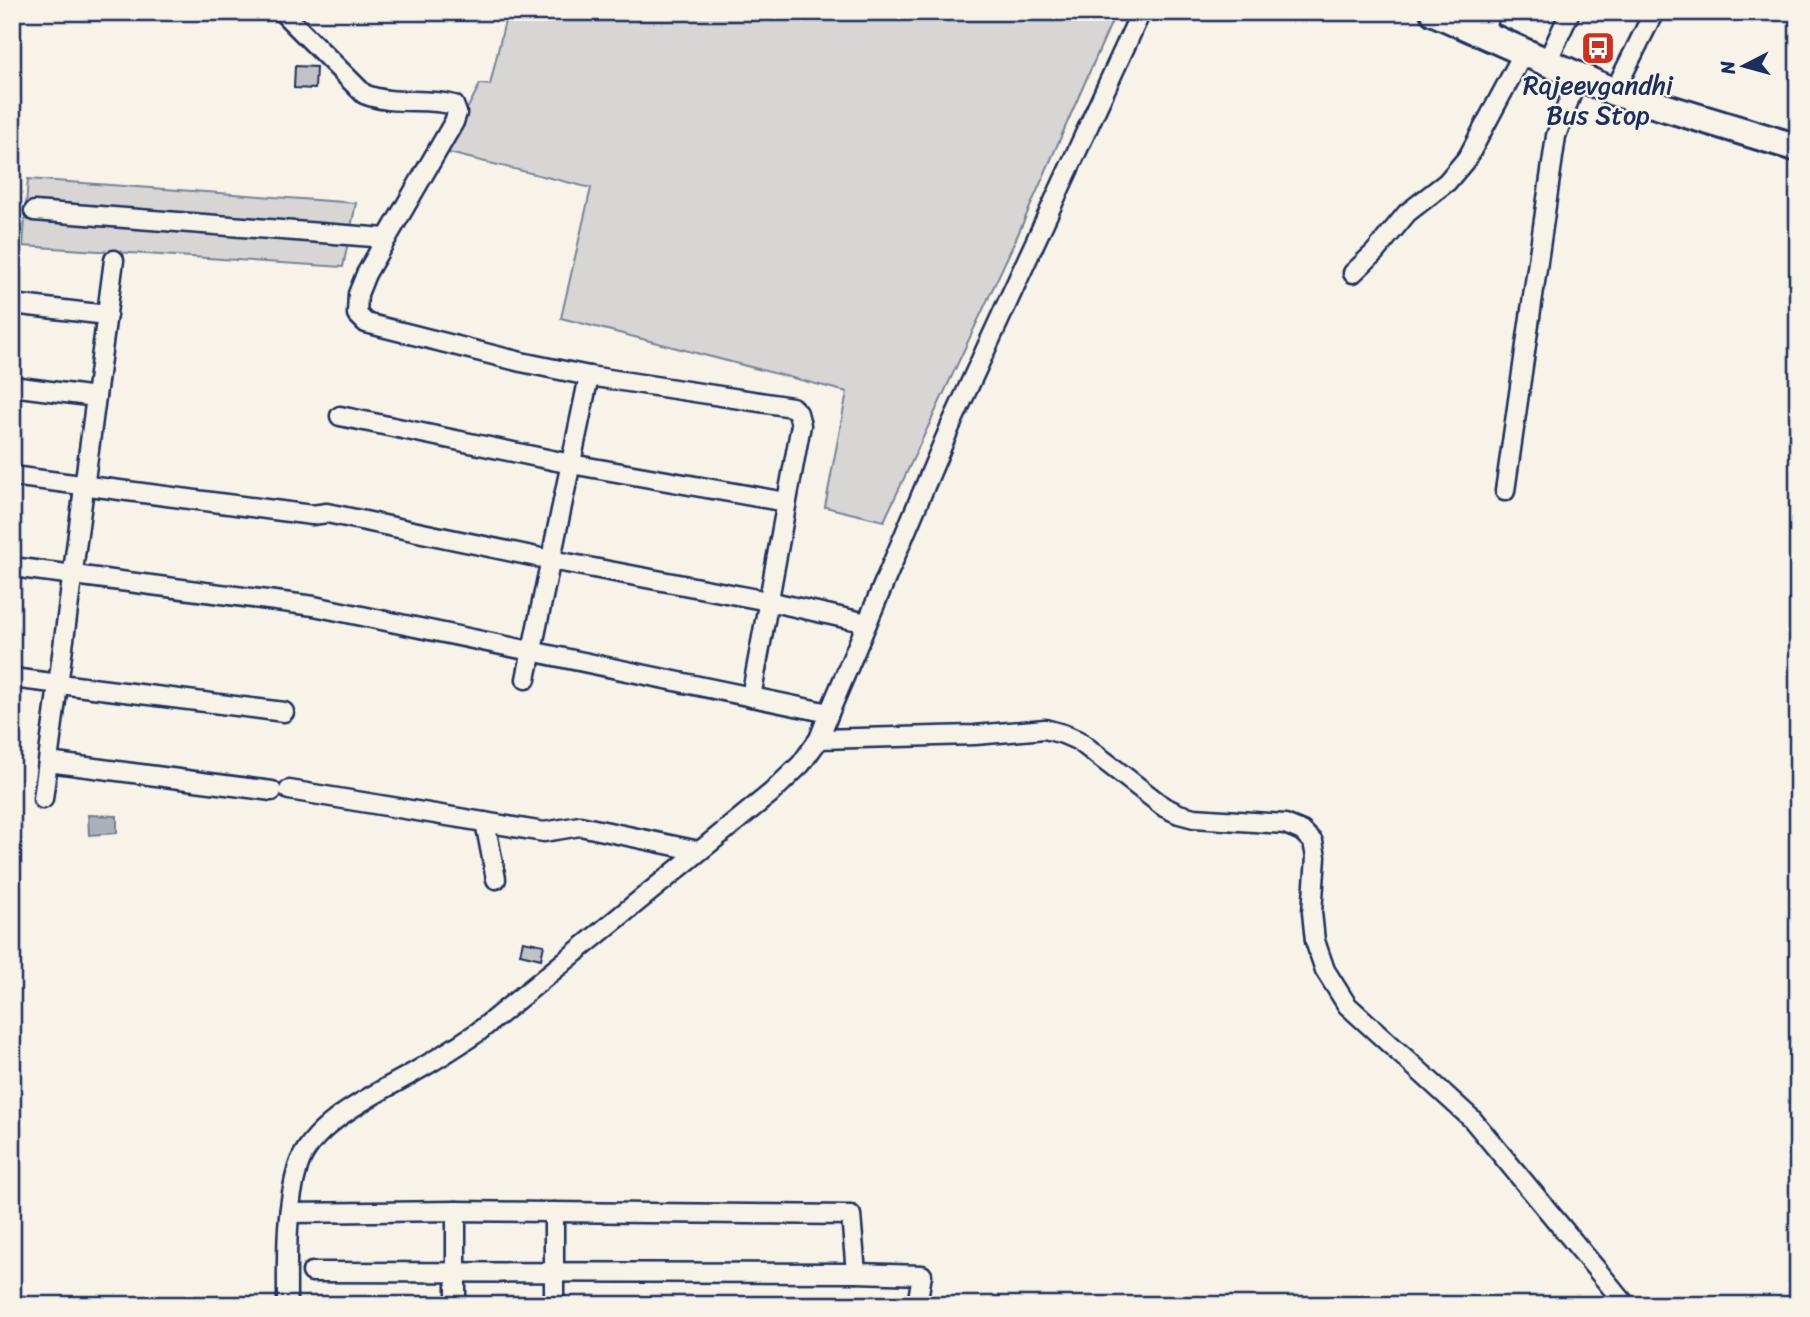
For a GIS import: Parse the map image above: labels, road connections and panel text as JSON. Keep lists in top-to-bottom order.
{
  "places": {
    "bus stop": ["Rajeevgandhi Bus Stop"]
  },
  "north": "left"
}
